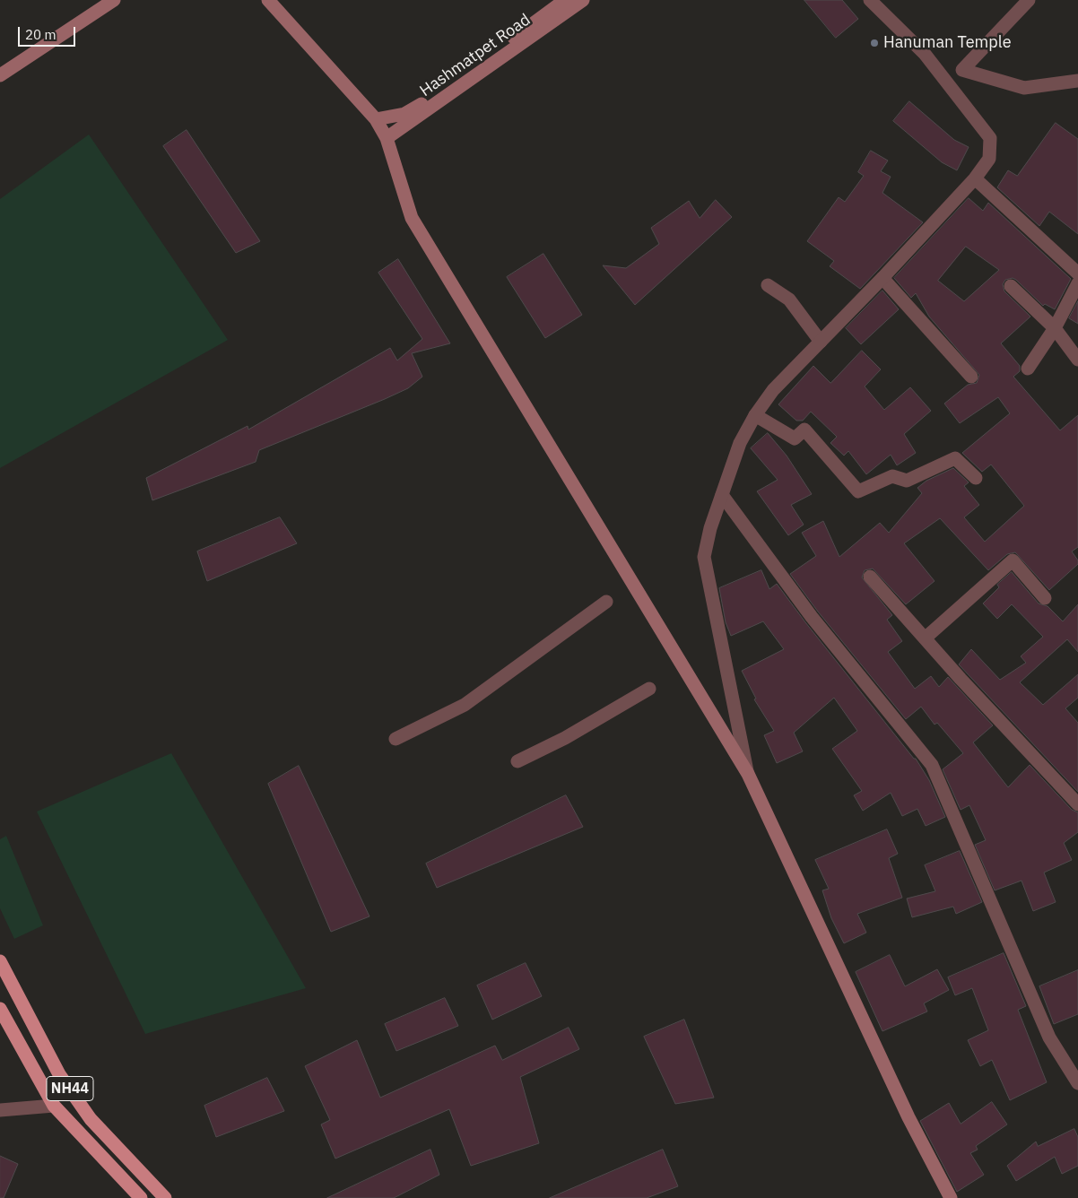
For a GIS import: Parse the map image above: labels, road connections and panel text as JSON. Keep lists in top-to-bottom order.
{
  "streets": {
    "highway": ["NH44"],
    "main road": ["Hashmatpet Road"]
  },
  "places": ["Hanuman Temple"],
  "scale_bar": "20 m"
}
